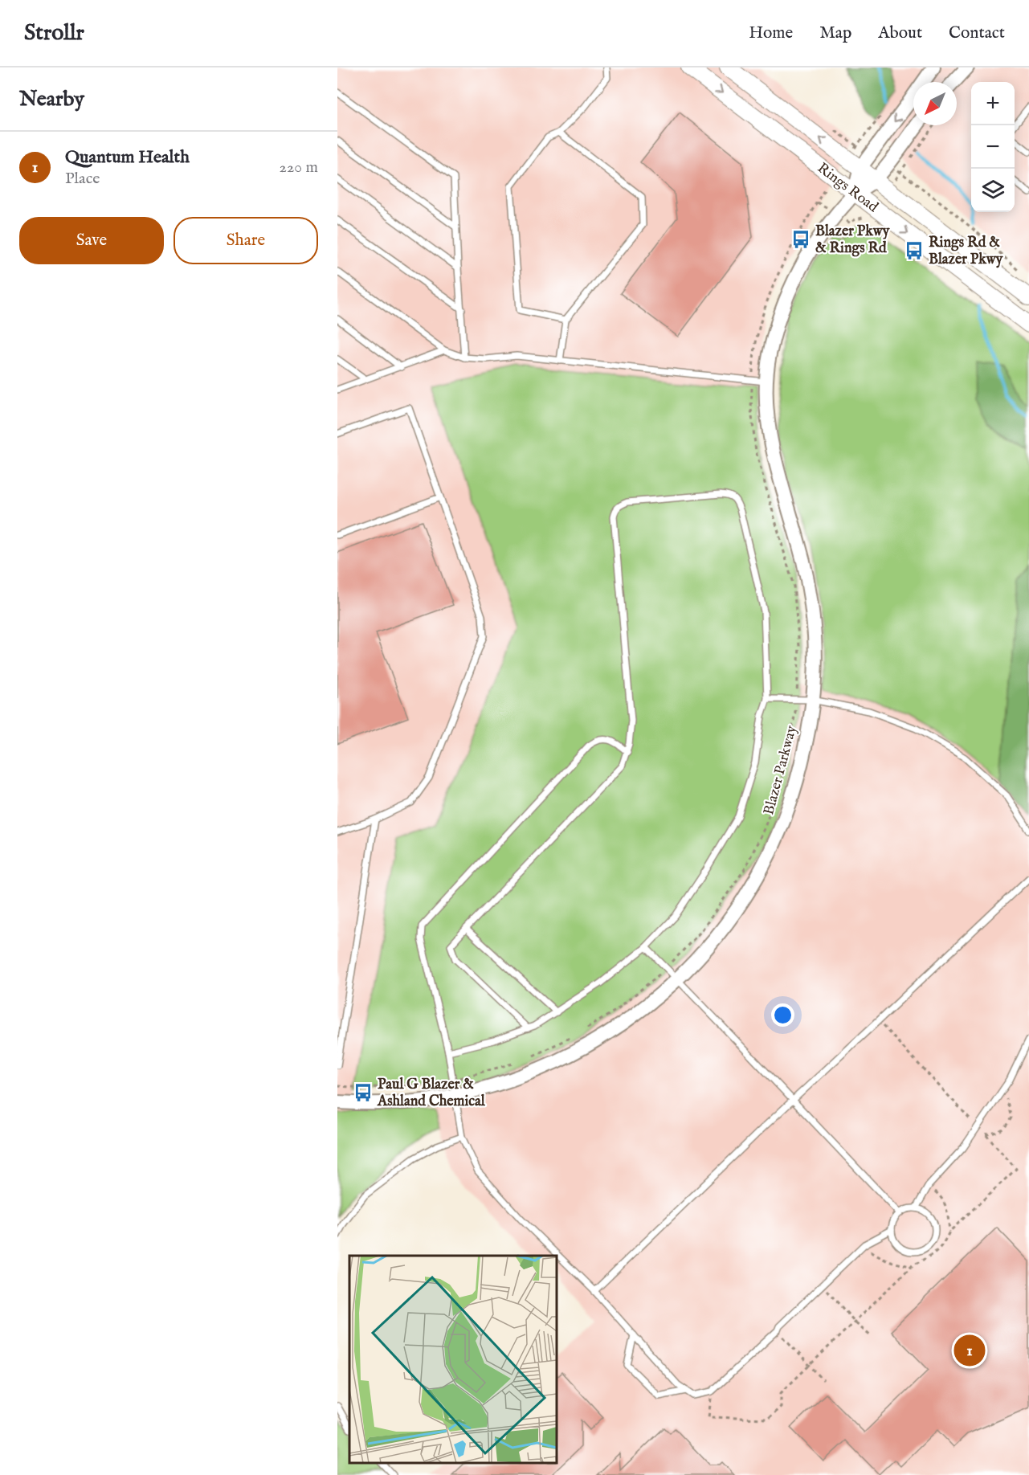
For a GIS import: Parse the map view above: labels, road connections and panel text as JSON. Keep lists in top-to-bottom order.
{
  "streets": {
    "main road": ["Rings Road"],
    "street": ["Blazer Parkway"]
  },
  "crossings": [
    ["Rings Road", "Blazer Parkway"]
  ],
  "places": {
    "bus stop": ["Blazer Pkwy & Rings Rd", "Rings Rd & Blazer Pkwy", "Paul G Blazer & Ashland Chemical"]
  },
  "north": "bottom left",
  "page": {
    "header": "Strollr",
    "nav": [
      "Home",
      "Map",
      "About",
      "Contact"
    ],
    "heading": "Nearby",
    "map_buttons": ["+", "−"],
    "list": [
      {
        "mark": "1",
        "name": "Quantum Health",
        "note": "Place",
        "value": "220 m"
      }
    ],
    "buttons": ["Save", "Share"],
    "pins": "1"
  }
}
